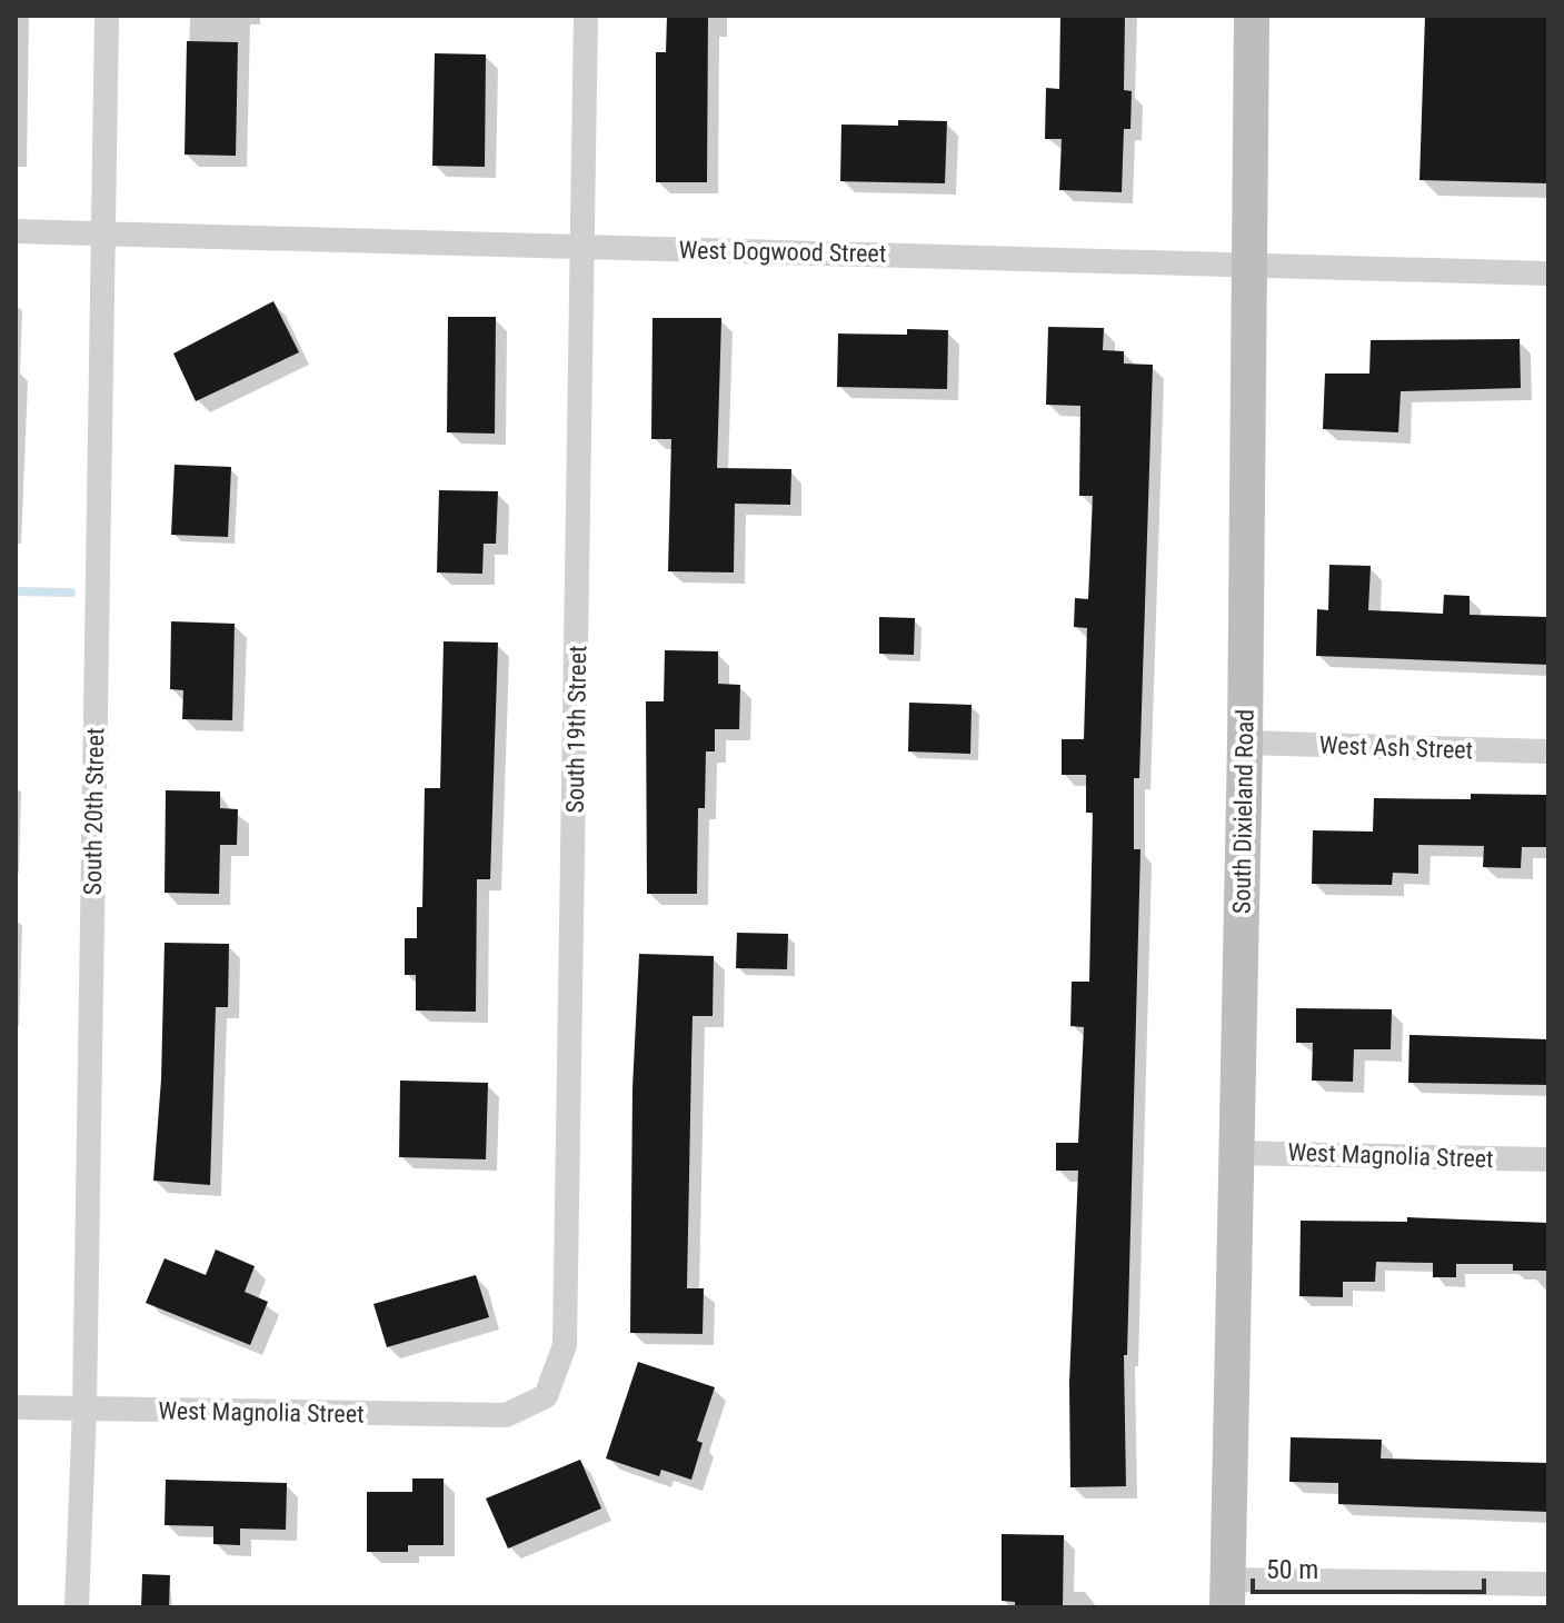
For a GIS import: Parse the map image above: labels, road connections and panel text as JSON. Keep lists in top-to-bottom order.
{
  "streets": {
    "main road": ["South Dixieland Road"],
    "street": [
      "West Dogwood Street",
      "South 19th Street",
      "West Ash Street",
      "South 20th Street",
      "West Magnolia Street"
    ]
  },
  "crossings": [
    ["West Dogwood Street", "South 19th Street"],
    ["West Dogwood Street", "South 20th Street"],
    ["West Dogwood Street", "South Dixieland Road"],
    ["South 19th Street", "West Magnolia Street"],
    ["West Ash Street", "South Dixieland Road"],
    ["South 20th Street", "West Magnolia Street"],
    ["South Dixieland Road", "West Magnolia Street"]
  ],
  "scale_bar": "50 m"
}
